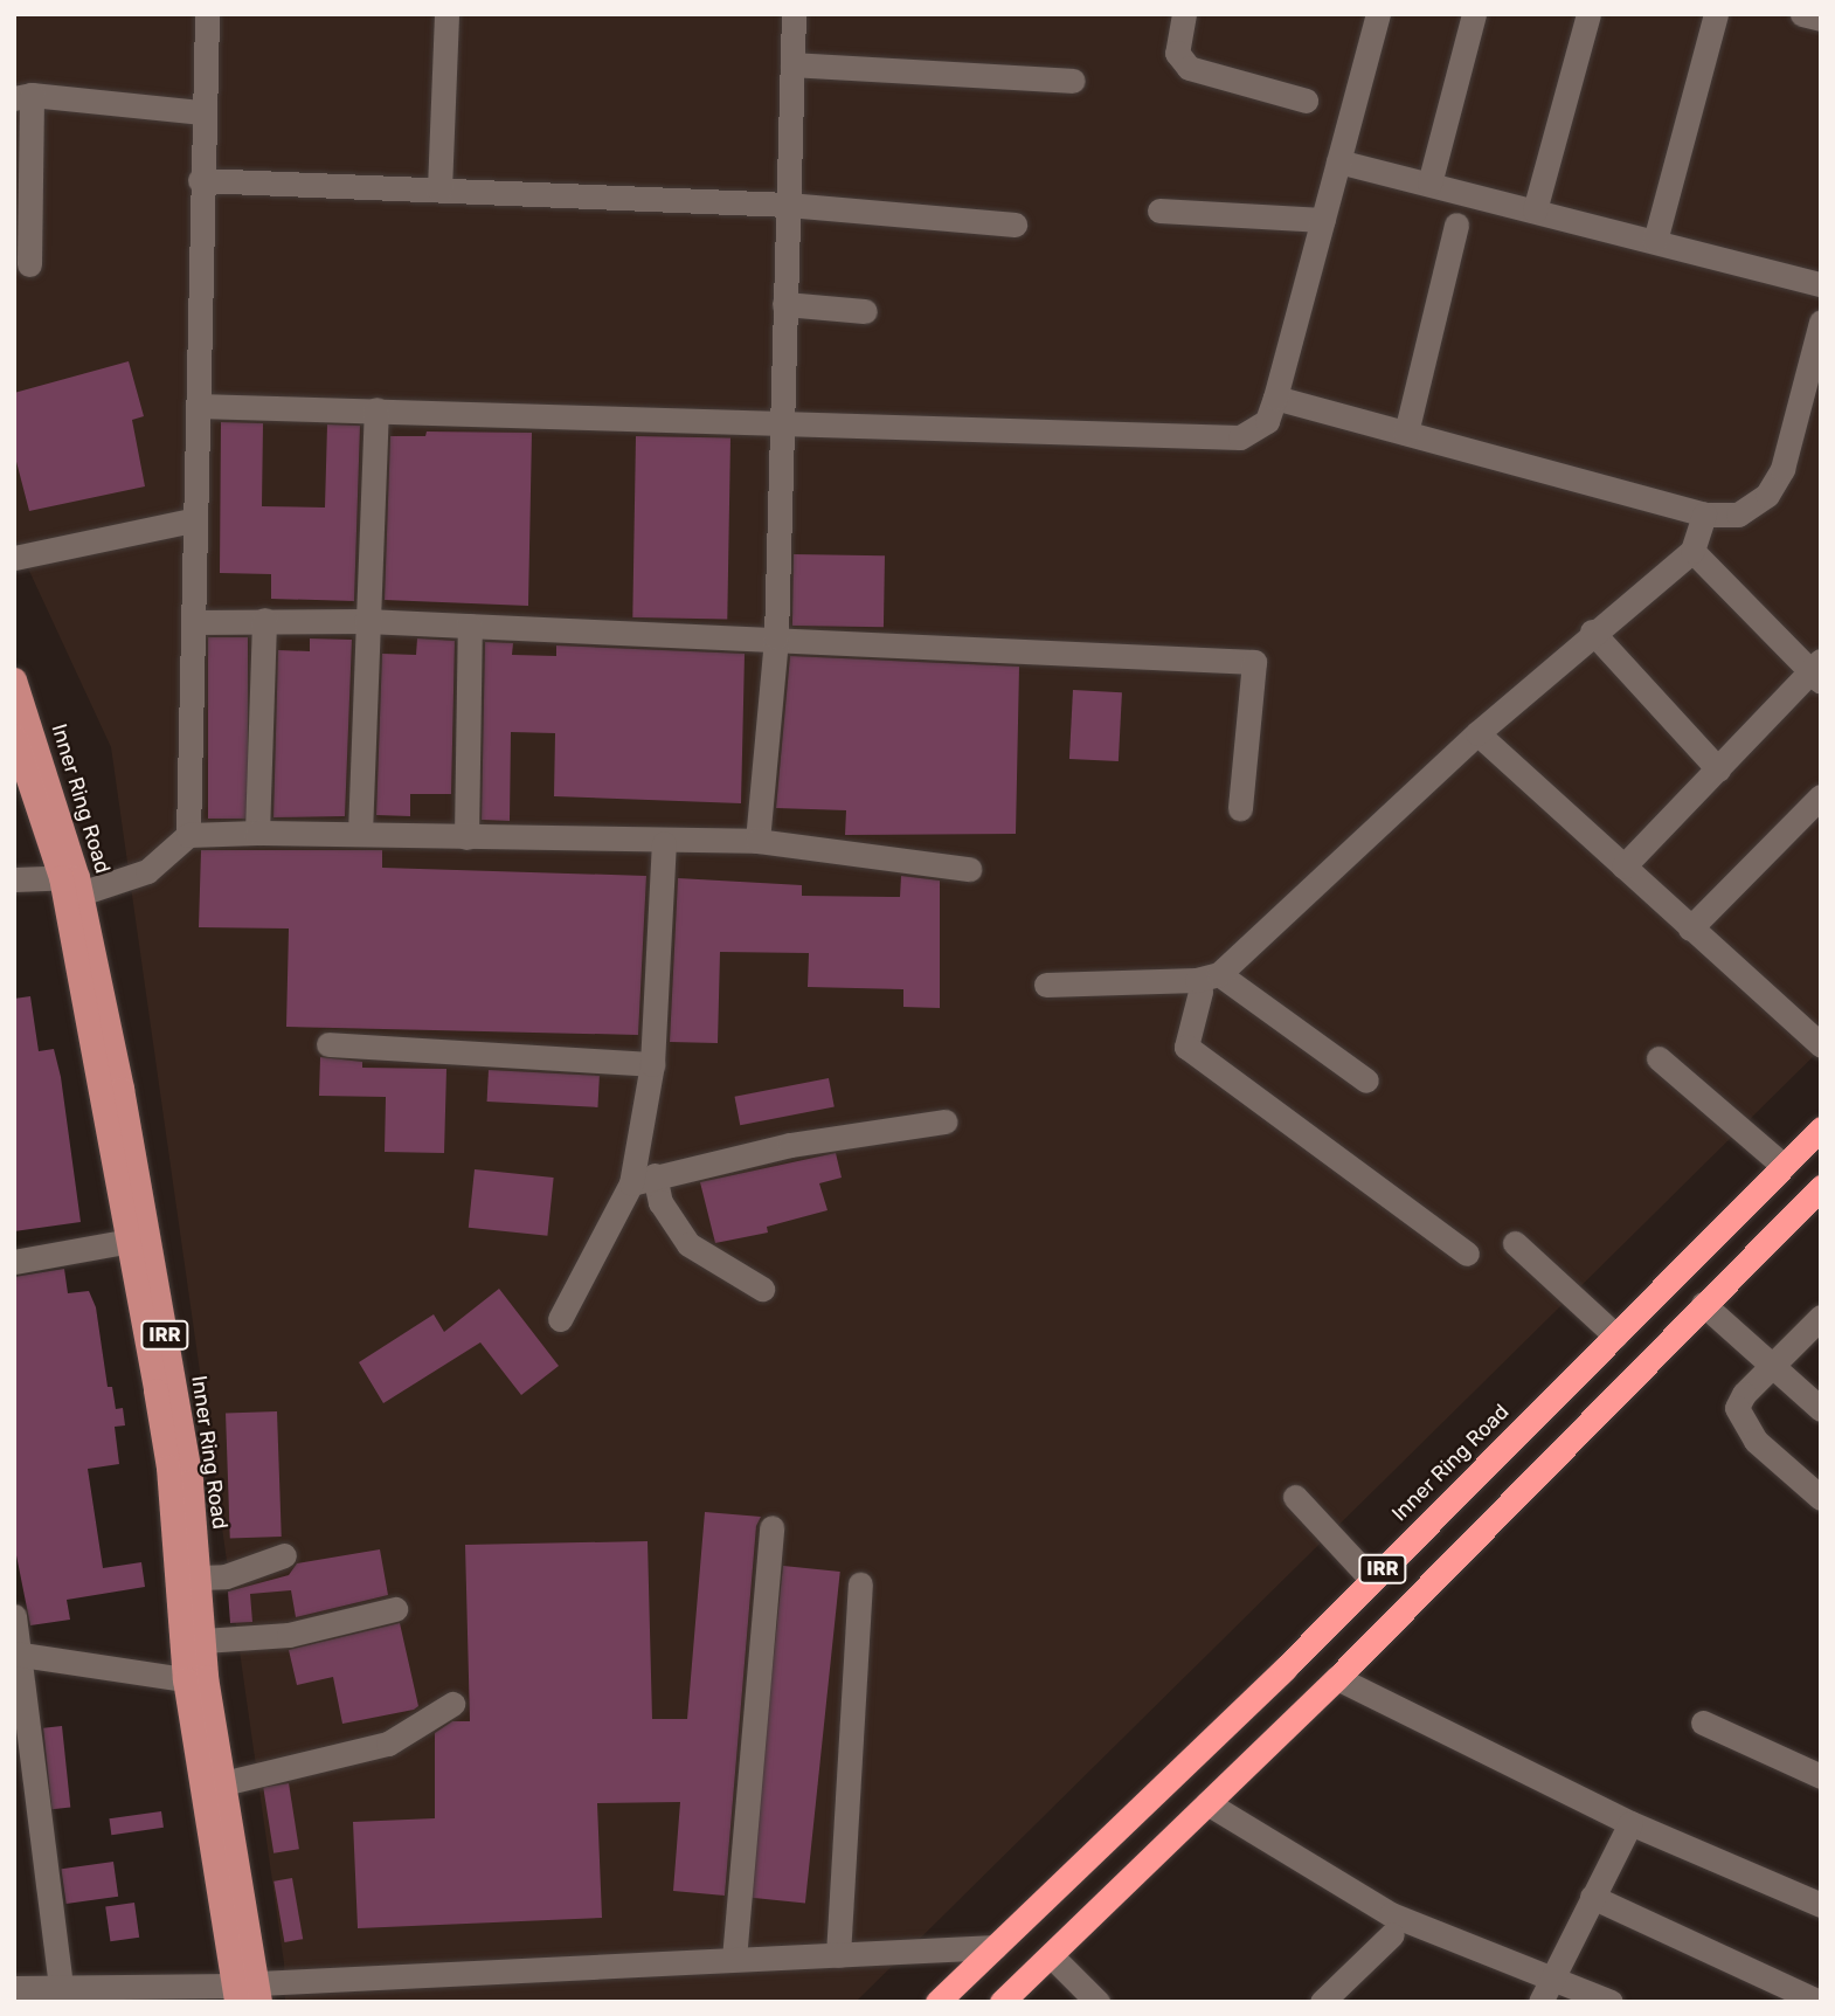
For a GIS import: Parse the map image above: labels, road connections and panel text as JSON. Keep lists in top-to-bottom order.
{
  "streets": {
    "highway": ["Inner Ring Road", "IRR"]
  }
}
